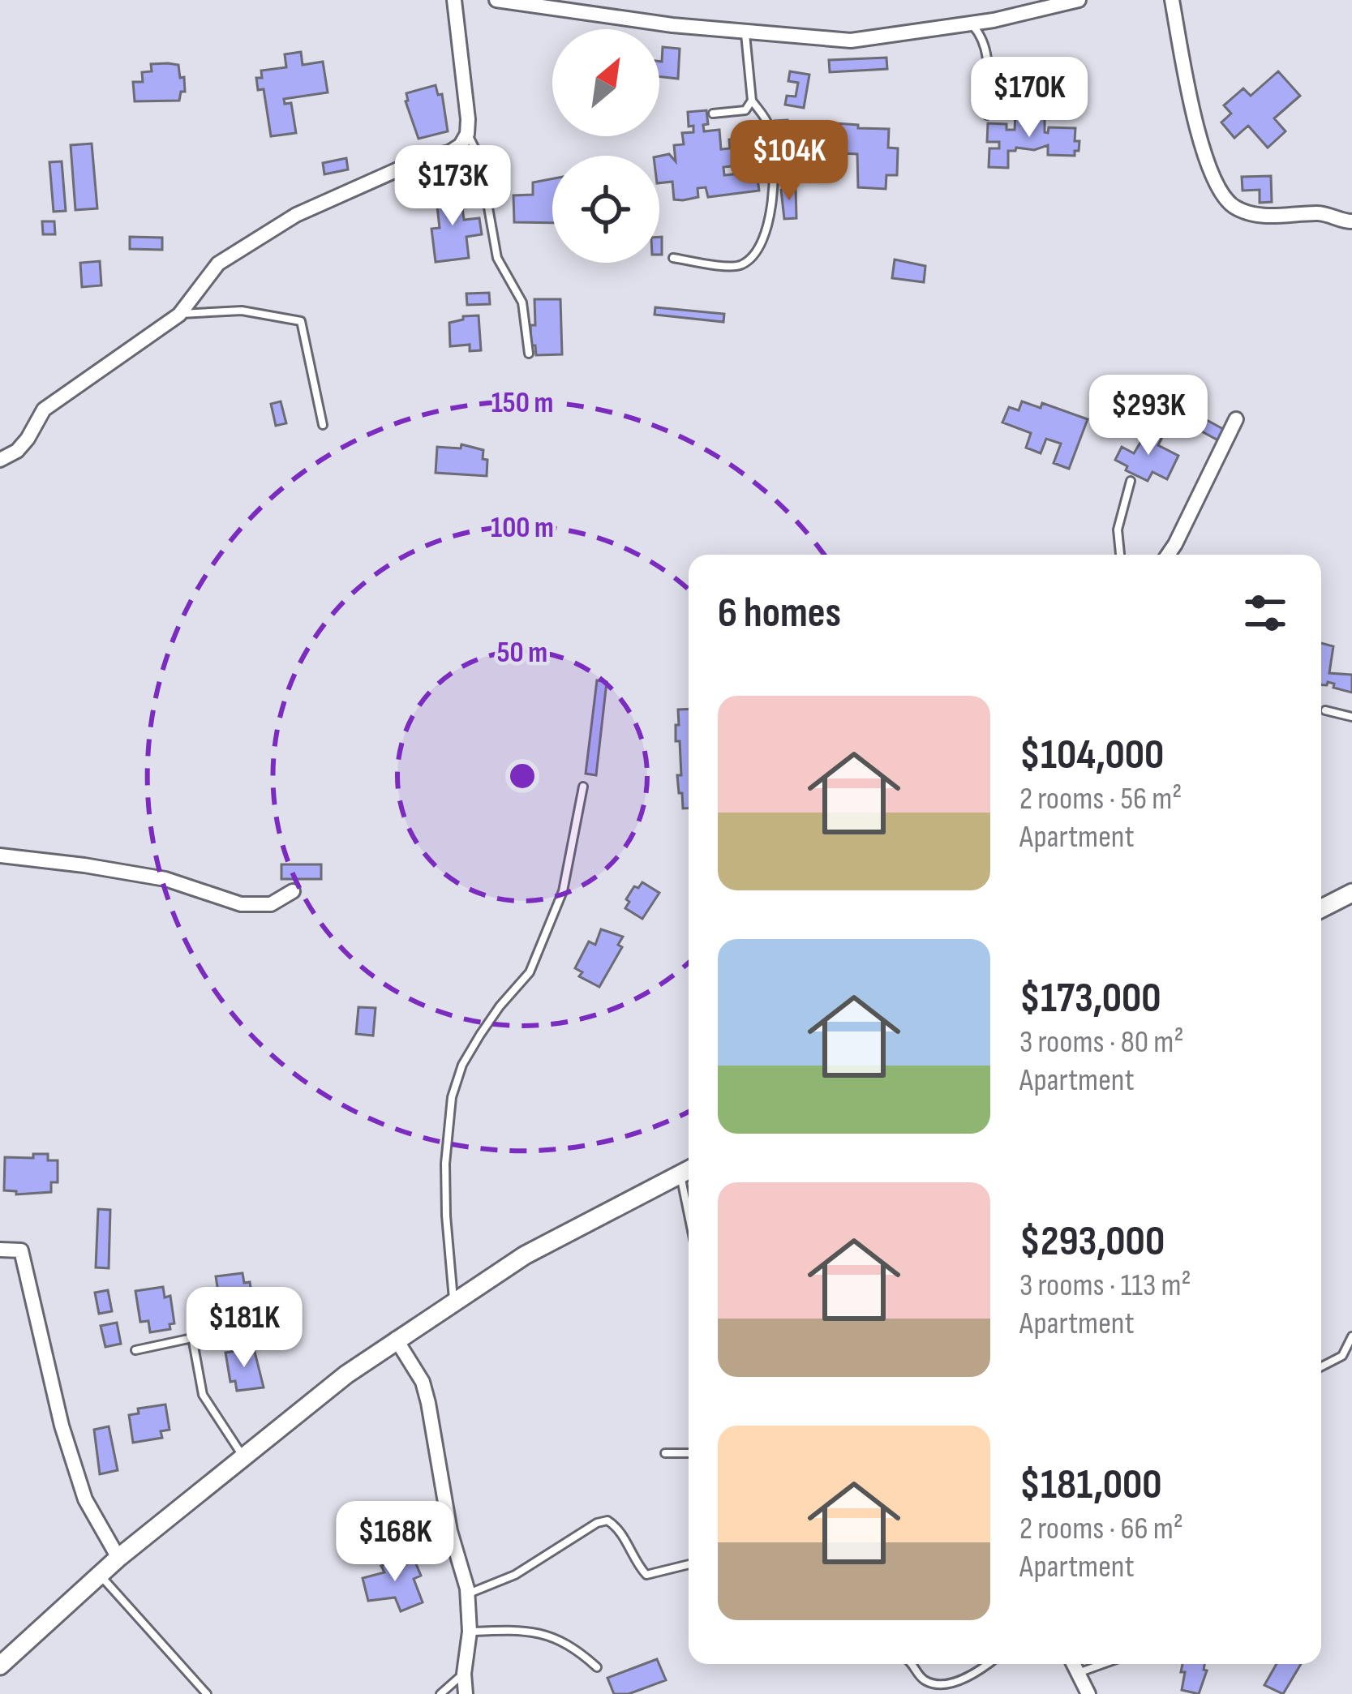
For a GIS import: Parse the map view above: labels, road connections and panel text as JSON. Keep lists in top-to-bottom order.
{
  "north": "top right",
  "page": {
    "price": [
      "$170K",
      "$104K",
      "$173K",
      "$293K",
      "$181K",
      "$168K"
    ],
    "heading": "6 homes",
    "list": [
      {
        "name": "$104,000",
        "note": "2 rooms · 56 m² · Apartment"
      },
      {
        "name": "$173,000",
        "note": "3 rooms · 80 m² · Apartment"
      },
      {
        "name": "$293,000",
        "note": "3 rooms · 113 m² · Apartment"
      },
      {
        "name": "$181,000",
        "note": "2 rooms · 66 m² · Apartment"
      }
    ]
  },
  "rings": ["150 m", "100 m", "50 m"]
}
